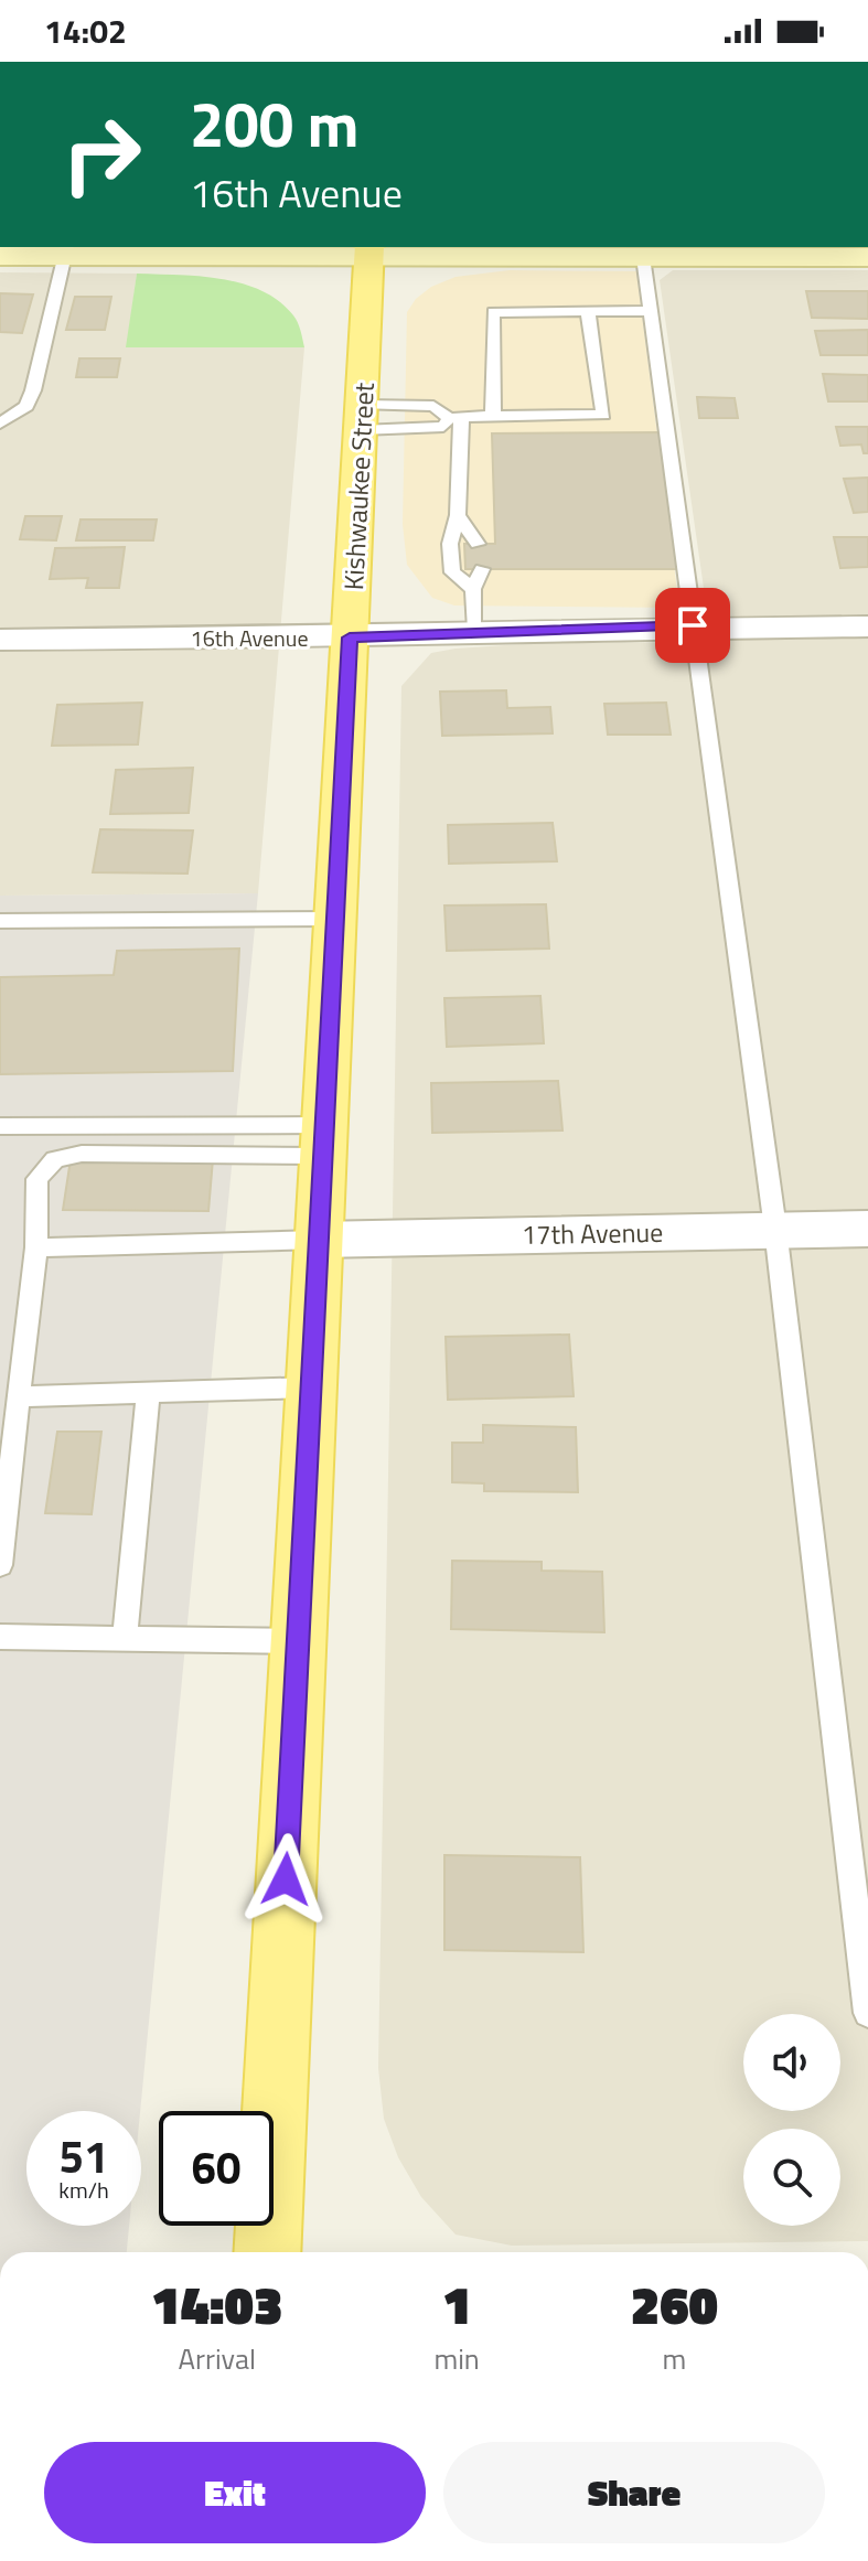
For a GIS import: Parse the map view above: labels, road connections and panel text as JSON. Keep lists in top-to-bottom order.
{
  "streets": {
    "main road": ["Kishwaukee Street"],
    "street": ["16th Avenue", "17th Avenue"]
  },
  "crossings": [
    ["Kishwaukee Street", "16th Avenue"],
    ["Kishwaukee Street", "17th Avenue"]
  ],
  "page": {
    "status": "14:02",
    "turn": ["200 m", "16th Avenue"],
    "speed": "51 km/h",
    "limit": "60",
    "eta": [
      "14:03",
      "Arrival",
      "1",
      "min",
      "260",
      "m"
    ],
    "buttons": ["Exit", "Share"]
  }
}
